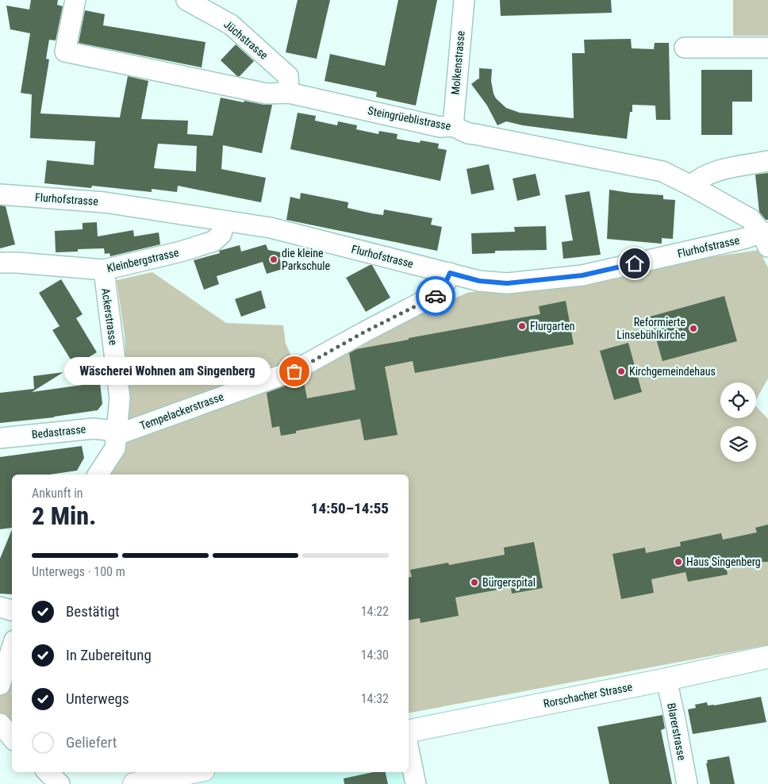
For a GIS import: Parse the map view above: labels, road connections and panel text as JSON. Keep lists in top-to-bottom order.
{
  "streets": {
    "main road": ["Rorschacher Strasse"],
    "street": [
      "Jüchstrasse",
      "Molkenstrasse",
      "Steingrüeblistrasse",
      "Flurhofstrasse",
      "Kleinbergstrasse",
      "Ackerstrasse",
      "Tempelackerstrasse",
      "Bedastrasse",
      "Blarerstrasse"
    ]
  },
  "crossings": [
    ["Jüchstrasse", "Steingrüeblistrasse"],
    ["Molkenstrasse", "Steingrüeblistrasse"],
    ["Steingrüeblistrasse", "Flurhofstrasse"],
    ["Flurhofstrasse", "Kleinbergstrasse"],
    ["Flurhofstrasse", "Tempelackerstrasse"],
    ["Kleinbergstrasse", "Ackerstrasse"],
    ["Ackerstrasse", "Tempelackerstrasse"],
    ["Ackerstrasse", "Bedastrasse"],
    ["Tempelackerstrasse", "Bedastrasse"],
    ["Rorschacher Strasse", "Blarerstrasse"]
  ],
  "places": [
    "die kleine Parkschule",
    "Flurgarten",
    "Reformierte Linsebühlkirche",
    "Wäscherei Wohnen am Singenberg",
    "Kirchgemeindehaus",
    "Haus Singenberg",
    "Bürgerspital"
  ],
  "page": {
    "bubble": "Wäscherei Wohnen am Singenberg",
    "heading": ["2 Min.", "Ankunft in", "14:50–14:55"],
    "bar": "Unterwegs · 100 m",
    "list": [
      ["Bestätigt", "14:22"],
      ["In Zubereitung", "14:30"],
      ["Unterwegs", "14:32"],
      "Geliefert"
    ]
  }
}
